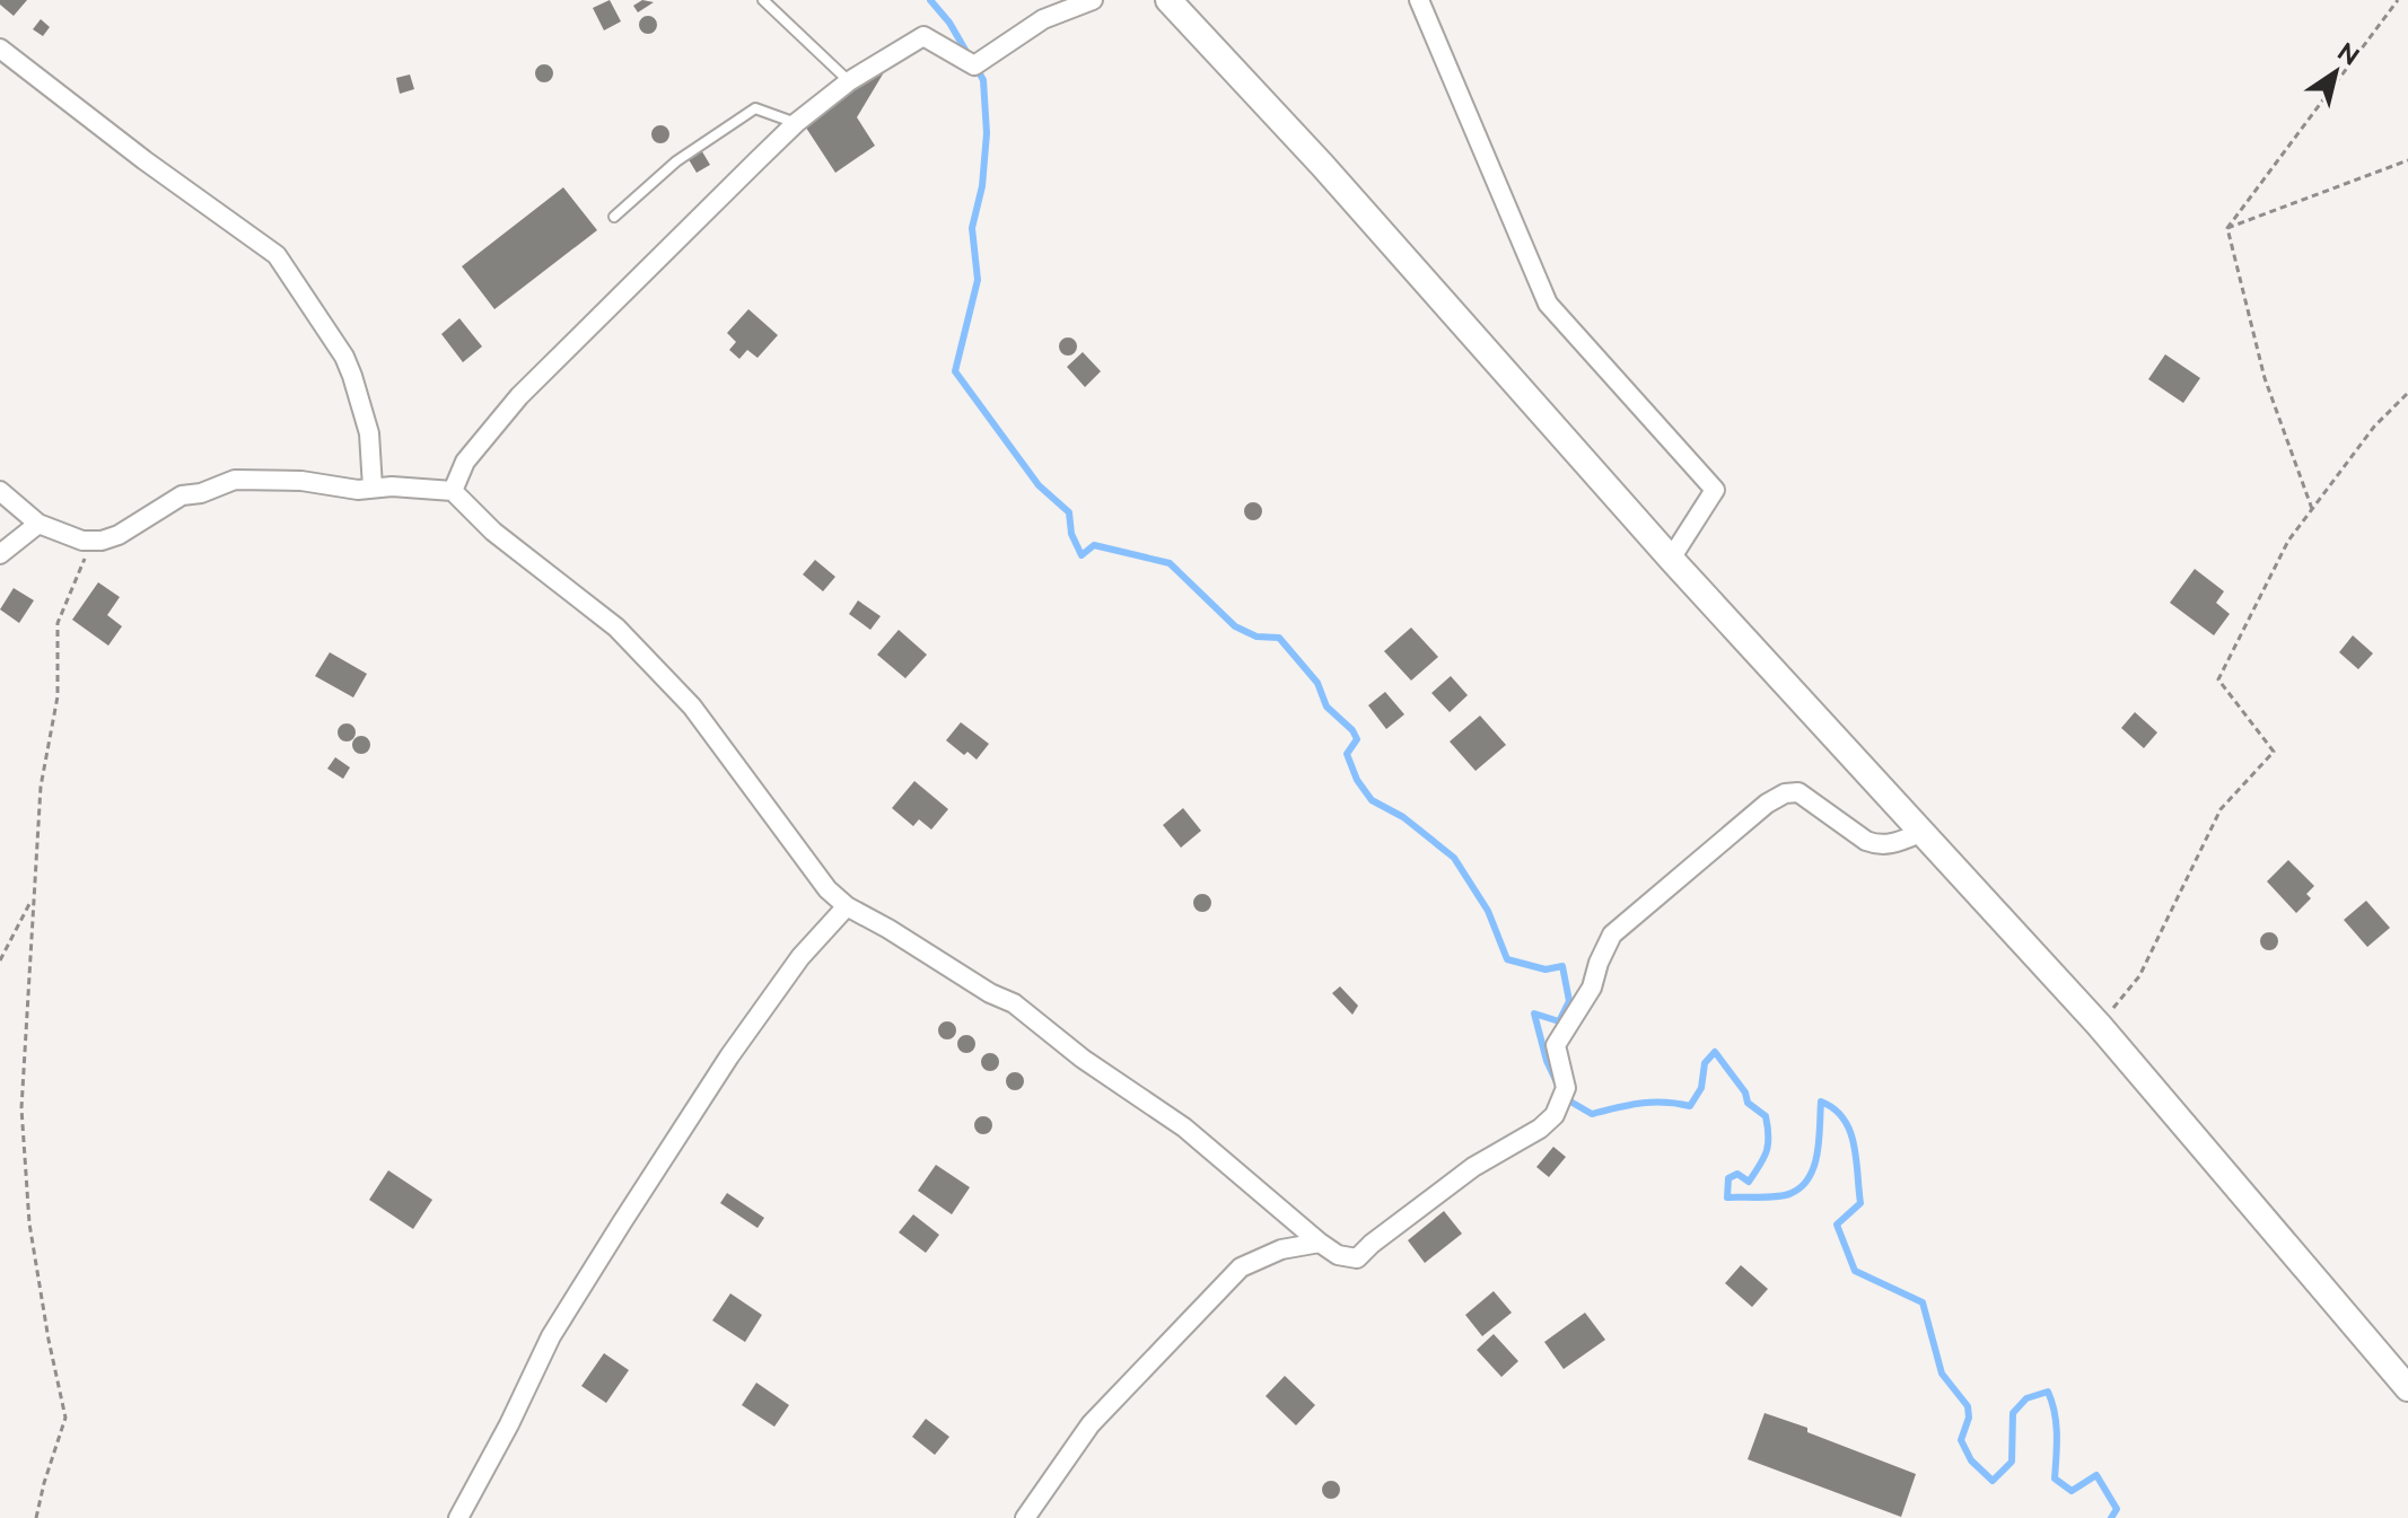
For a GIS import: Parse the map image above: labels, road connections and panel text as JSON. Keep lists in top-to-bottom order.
{
  "north": "top right"
}
